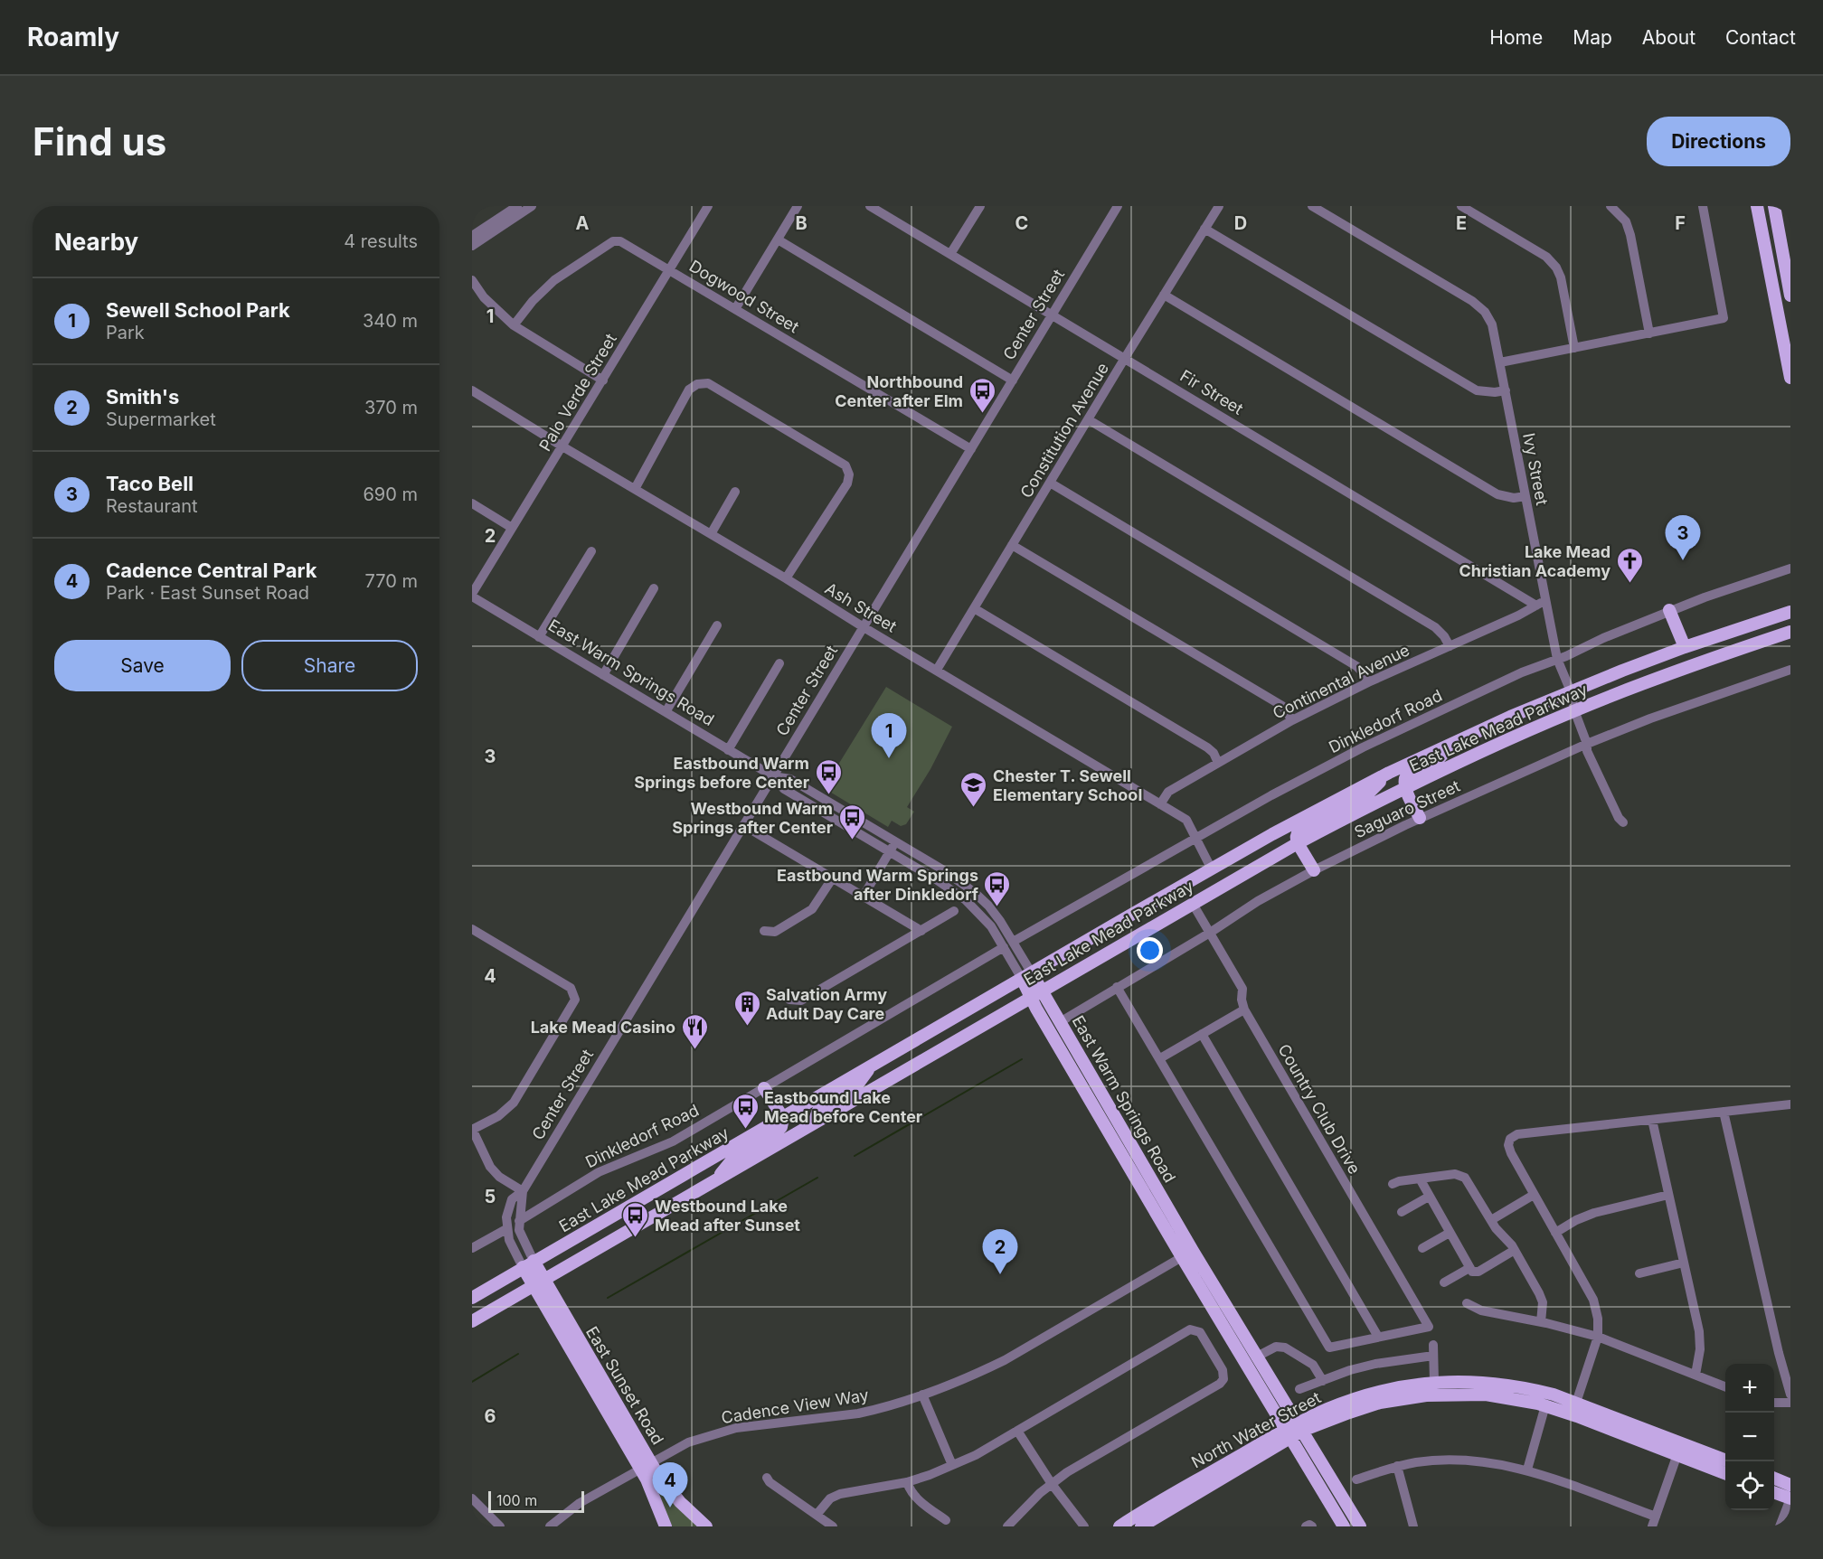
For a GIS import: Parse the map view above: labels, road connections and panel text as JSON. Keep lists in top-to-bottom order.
{
  "streets": {
    "main road": [
      "Center Street",
      "East Warm Springs Road",
      "East Lake Mead Parkway",
      "East Sunset Road",
      "North Water Street"
    ],
    "street": [
      "Dogwood Street",
      "Palo Verde Street",
      "Fir Street",
      "Constitution Avenue",
      "Ivy Street",
      "Ash Street",
      "Continental Avenue",
      "Dinkledorf Road",
      "Saguaro Street",
      "Country Club Drive",
      "Cadence View Way"
    ]
  },
  "crossings": [
    ["Dogwood Street", "Center Street"],
    ["Dogwood Street", "Palo Verde Street"],
    ["Center Street", "Fir Street"],
    ["Center Street", "Ash Street"],
    ["Center Street", "East Warm Springs Road"],
    ["Center Street", "Dinkledorf Road"],
    ["Center Street", "East Lake Mead Parkway"],
    ["Center Street", "East Sunset Road"],
    ["Palo Verde Street", "Ash Street"],
    ["Palo Verde Street", "East Warm Springs Road"],
    ["Fir Street", "Constitution Avenue"],
    ["Fir Street", "Ivy Street"],
    ["Fir Street", "Continental Avenue"],
    ["Constitution Avenue", "Ash Street"],
    ["Ivy Street", "Continental Avenue"],
    ["Ivy Street", "Dinkledorf Road"],
    ["Ivy Street", "East Lake Mead Parkway"],
    ["Ivy Street", "Saguaro Street"],
    ["Ash Street", "Continental Avenue"],
    ["Ash Street", "Dinkledorf Road"],
    ["Ash Street", "East Lake Mead Parkway"],
    ["East Warm Springs Road", "Dinkledorf Road"],
    ["East Warm Springs Road", "East Lake Mead Parkway"],
    ["East Warm Springs Road", "Saguaro Street"],
    ["East Warm Springs Road", "Cadence View Way"],
    ["East Warm Springs Road", "North Water Street"],
    ["East Lake Mead Parkway", "Country Club Drive"],
    ["East Lake Mead Parkway", "East Sunset Road"],
    ["Saguaro Street", "Country Club Drive"],
    ["East Sunset Road", "Cadence View Way"]
  ],
  "places": {
    "bus stop": [
      "Northbound Center after Elm",
      "Eastbound Warm Springs before Center",
      "Westbound Warm Springs after Center",
      "Eastbound Warm Springs after Dinkledorf",
      "Eastbound Lake Mead before Center",
      "Westbound Lake Mead after Sunset"
    ],
    "church": ["Lake Mead Christian Academy"],
    "school or university": ["Chester T. Sewell Elementary School"],
    "building": ["Salvation Army Adult Day Care"],
    "restaurant": ["Lake Mead Casino"]
  },
  "scale_bar": "100 m",
  "page": {
    "header": "Roamly",
    "nav": [
      "Home",
      "Map",
      "About",
      "Contact"
    ],
    "buttons": [
      "Directions",
      ["Save", "Share"]
    ],
    "title": "Find us",
    "heading": ["Nearby", "4 results"],
    "list": [
      {
        "mark": "1",
        "name": "Sewell School Park",
        "note": "Park",
        "value": "340 m"
      },
      {
        "mark": "2",
        "name": "Smith's",
        "note": "Supermarket",
        "value": "370 m"
      },
      {
        "mark": "3",
        "name": "Taco Bell",
        "note": "Restaurant",
        "value": "690 m"
      },
      {
        "mark": "4",
        "name": "Cadence Central Park",
        "note": "Park · East Sunset Road",
        "value": "770 m"
      }
    ],
    "pins": [
      "3",
      "1",
      "2",
      "4"
    ],
    "map_buttons": ["+", "−"],
    "scale": "100 m"
  },
  "grid": {
    "columns": [
      "A",
      "B",
      "C",
      "D",
      "E",
      "F"
    ],
    "rows": [
      "1",
      "2",
      "3",
      "4",
      "5",
      "6"
    ]
  }
}
